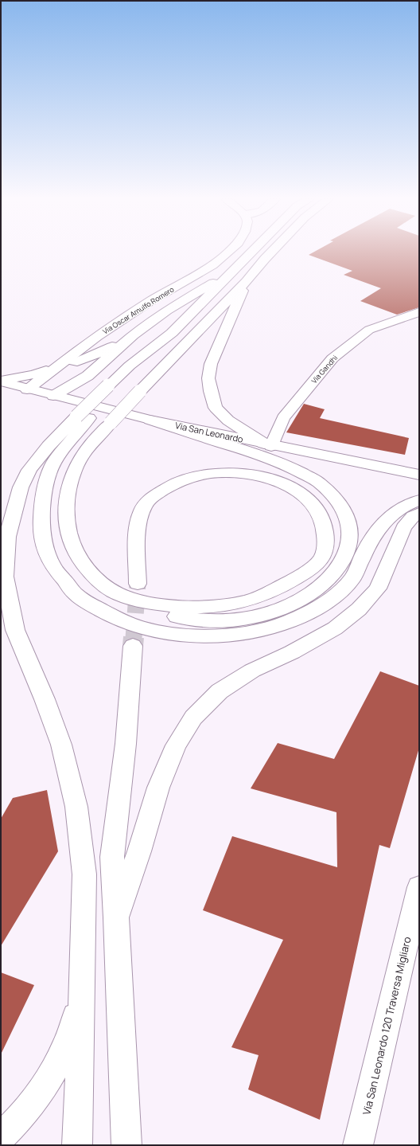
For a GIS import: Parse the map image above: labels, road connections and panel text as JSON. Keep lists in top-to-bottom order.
{
  "streets": {
    "main road": [
      "Via Oscar Amulfo Romero",
      "Via Gandhi",
      "Via San Leonardo",
      "Via San Leonardo 120 Traversa Migliaro"
    ]
  },
  "crossings": [
    ["Via Oscar Amulfo Romero", "Via San Leonardo"],
    ["Via Gandhi", "Via San Leonardo"]
  ]
}
